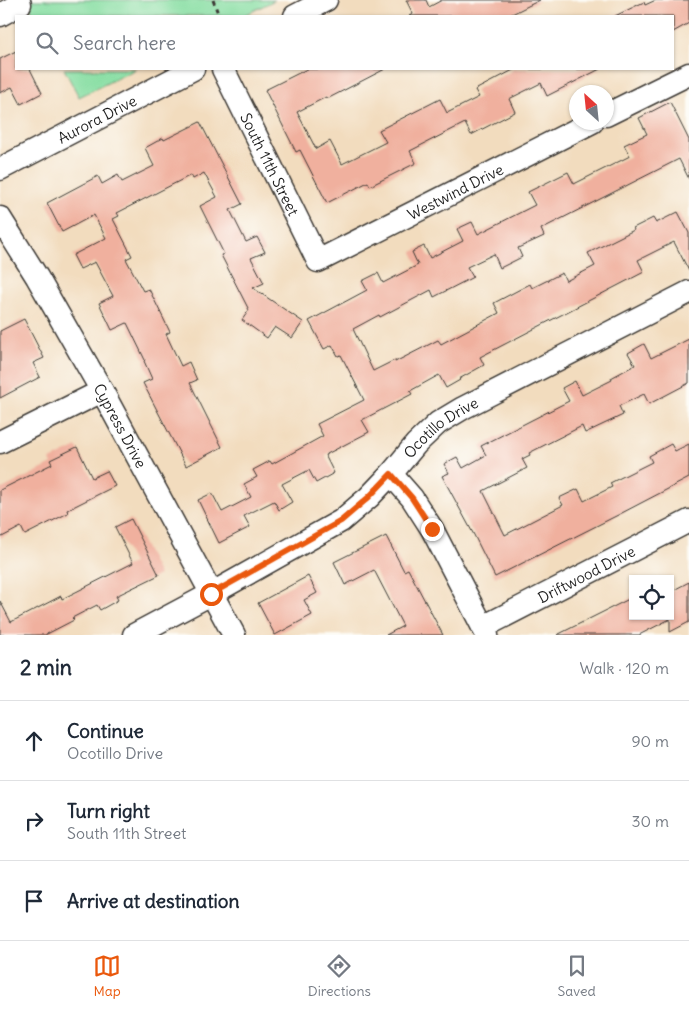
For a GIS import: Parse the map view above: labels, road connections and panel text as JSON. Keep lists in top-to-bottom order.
{
  "streets": {
    "street": [
      "Aurora Drive",
      "South 11th Street",
      "Westwind Drive",
      "Cypress Drive",
      "Ocotillo Drive",
      "Driftwood Drive"
    ]
  },
  "crossings": [
    ["South 11th Street", "Westwind Drive"],
    ["Cypress Drive", "Ocotillo Drive"]
  ],
  "north": "top left",
  "page": {
    "search": "Search here",
    "heading": ["2 min", "Walk · 120 m"],
    "list": [
      ["Continue", "Ocotillo Drive", "90 m"],
      ["Turn right", "South 11th Street", "30 m"],
      "Arrive at destination"
    ],
    "nav": ["Map", "Directions", "Saved"]
  }
}
